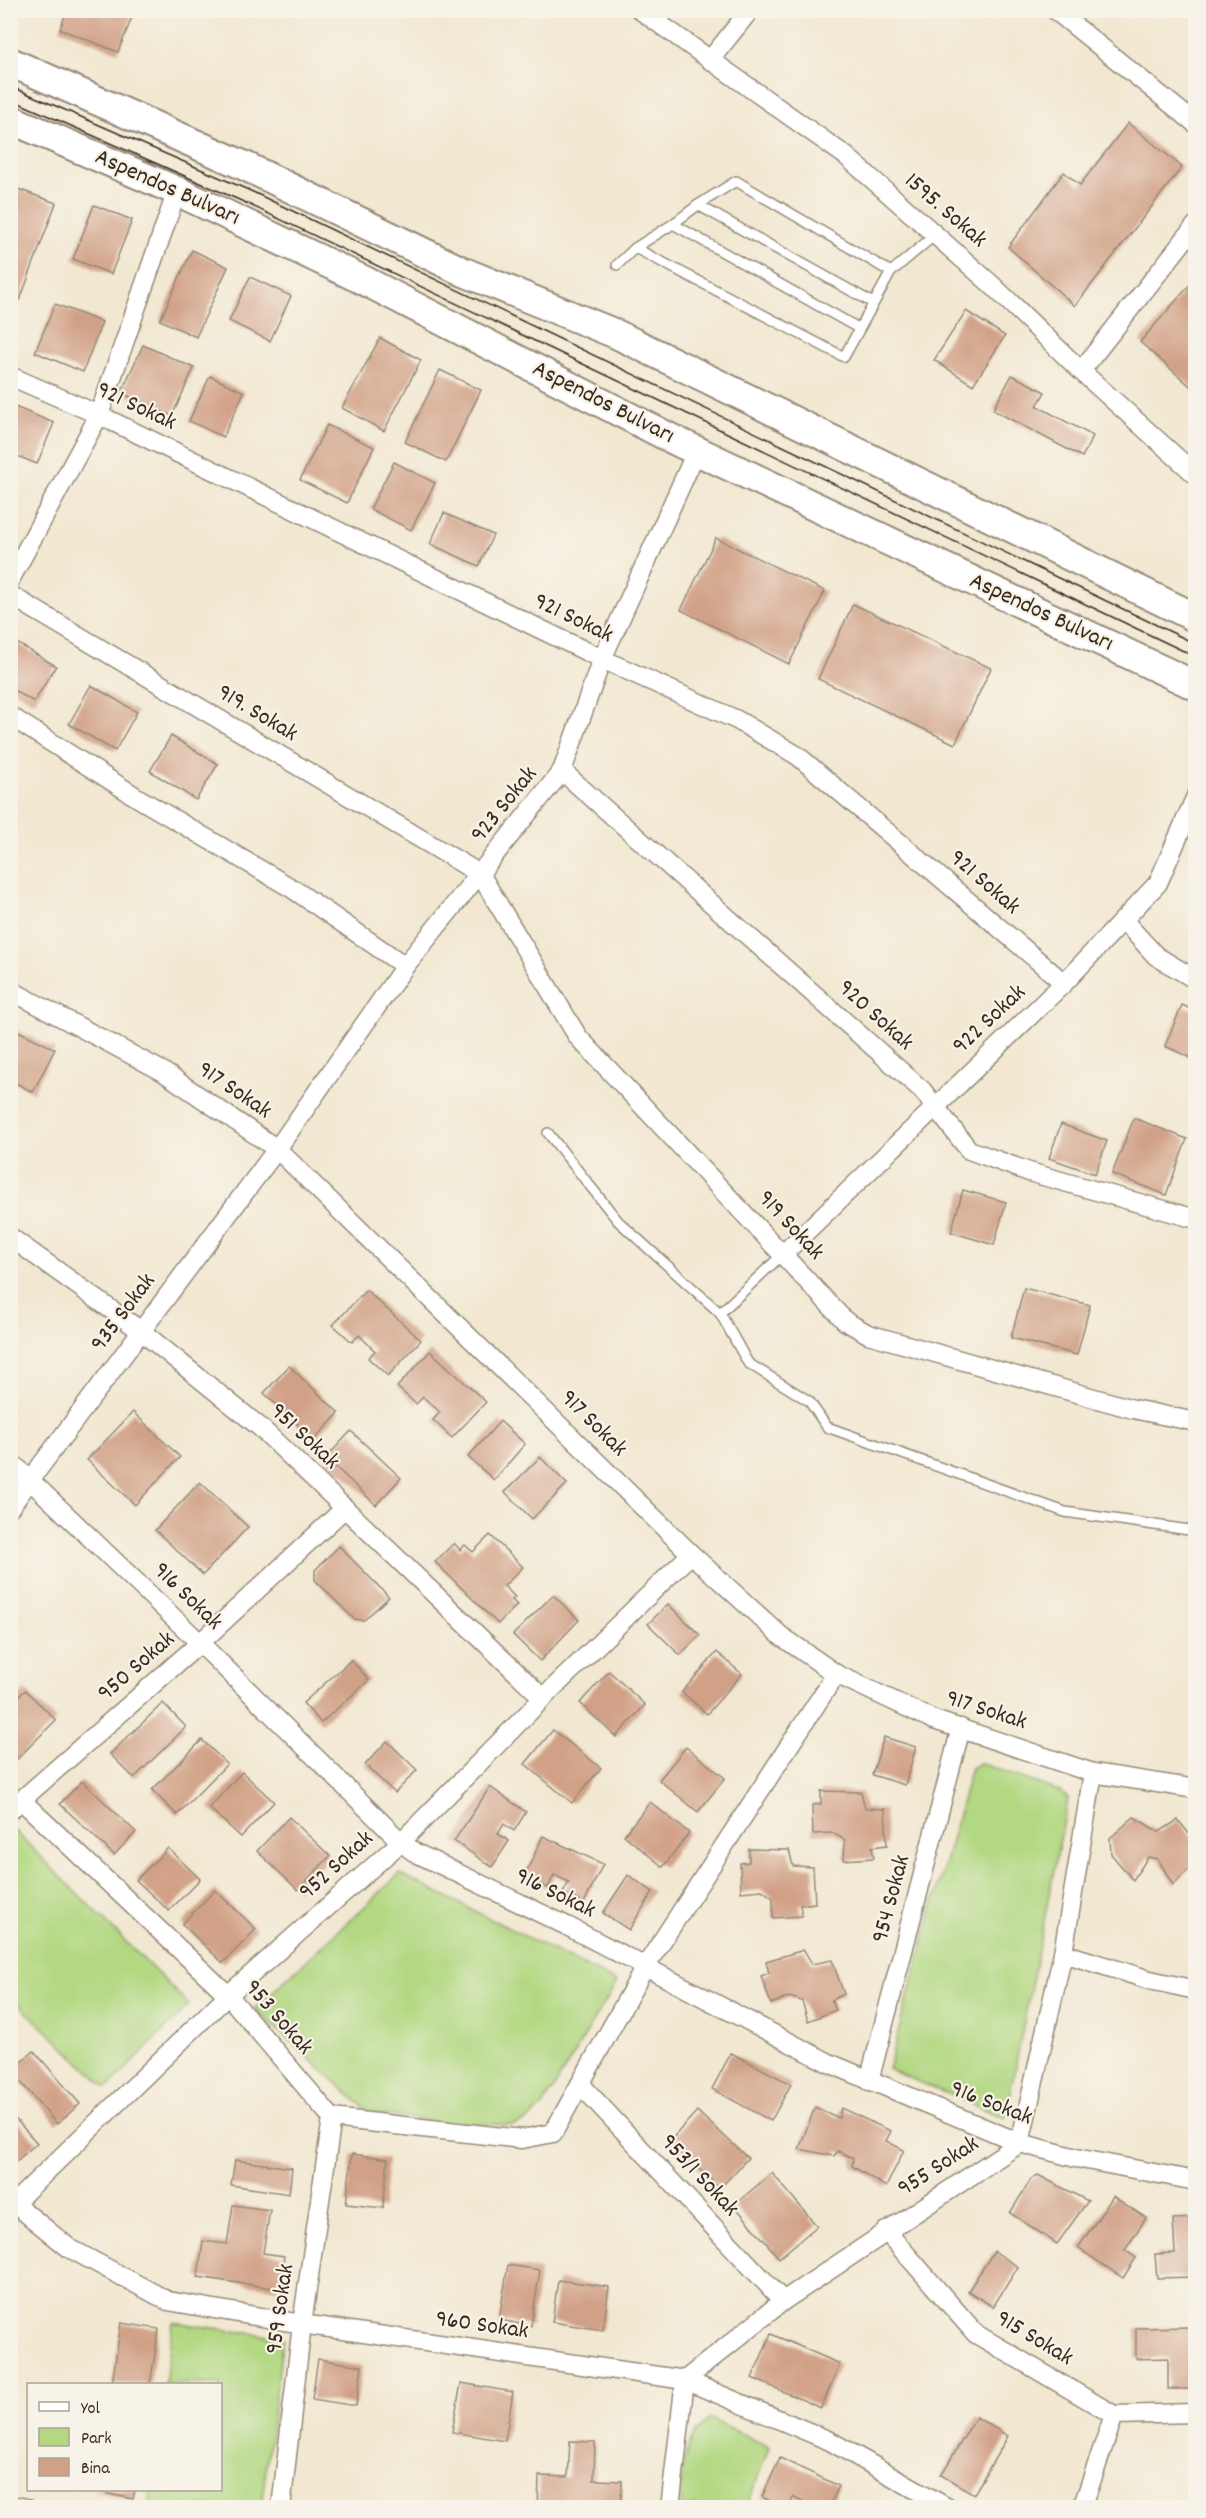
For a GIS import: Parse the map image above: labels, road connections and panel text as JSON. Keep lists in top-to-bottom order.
{
  "streets": {
    "main road": ["Aspendos Bulvarı"],
    "street": [
      "1595. Sokak",
      "921 Sokak",
      "919. Sokak",
      "923 Sokak",
      "920 Sokak",
      "922 Sokak",
      "917 Sokak",
      "919 Sokak",
      "935 Sokak",
      "951 Sokak",
      "916 Sokak",
      "950 Sokak",
      "952 Sokak",
      "954 Sokak",
      "953 Sokak",
      "955 Sokak",
      "953/1 Sokak",
      "959 Sokak",
      "960 Sokak",
      "915 Sokak"
    ]
  },
  "crossings": [
    ["Aspendos Bulvarı", "923 Sokak"],
    ["921 Sokak", "923 Sokak"],
    ["921 Sokak", "922 Sokak"],
    ["919. Sokak", "923 Sokak"],
    ["919. Sokak", "919 Sokak"],
    ["923 Sokak", "920 Sokak"],
    ["923 Sokak", "917 Sokak"],
    ["923 Sokak", "919 Sokak"],
    ["923 Sokak", "935 Sokak"],
    ["920 Sokak", "922 Sokak"],
    ["922 Sokak", "919 Sokak"],
    ["917 Sokak", "935 Sokak"],
    ["917 Sokak", "952 Sokak"],
    ["917 Sokak", "954 Sokak"],
    ["935 Sokak", "951 Sokak"],
    ["935 Sokak", "916 Sokak"],
    ["951 Sokak", "950 Sokak"],
    ["951 Sokak", "952 Sokak"],
    ["916 Sokak", "950 Sokak"],
    ["916 Sokak", "952 Sokak"],
    ["916 Sokak", "954 Sokak"],
    ["916 Sokak", "955 Sokak"],
    ["950 Sokak", "953 Sokak"],
    ["952 Sokak", "953 Sokak"],
    ["952 Sokak", "960 Sokak"],
    ["953 Sokak", "959 Sokak"],
    ["955 Sokak", "953/1 Sokak"],
    ["955 Sokak", "960 Sokak"],
    ["955 Sokak", "915 Sokak"],
    ["959 Sokak", "960 Sokak"]
  ],
  "legend": ["Yol", "Park", "Bina"]
}
